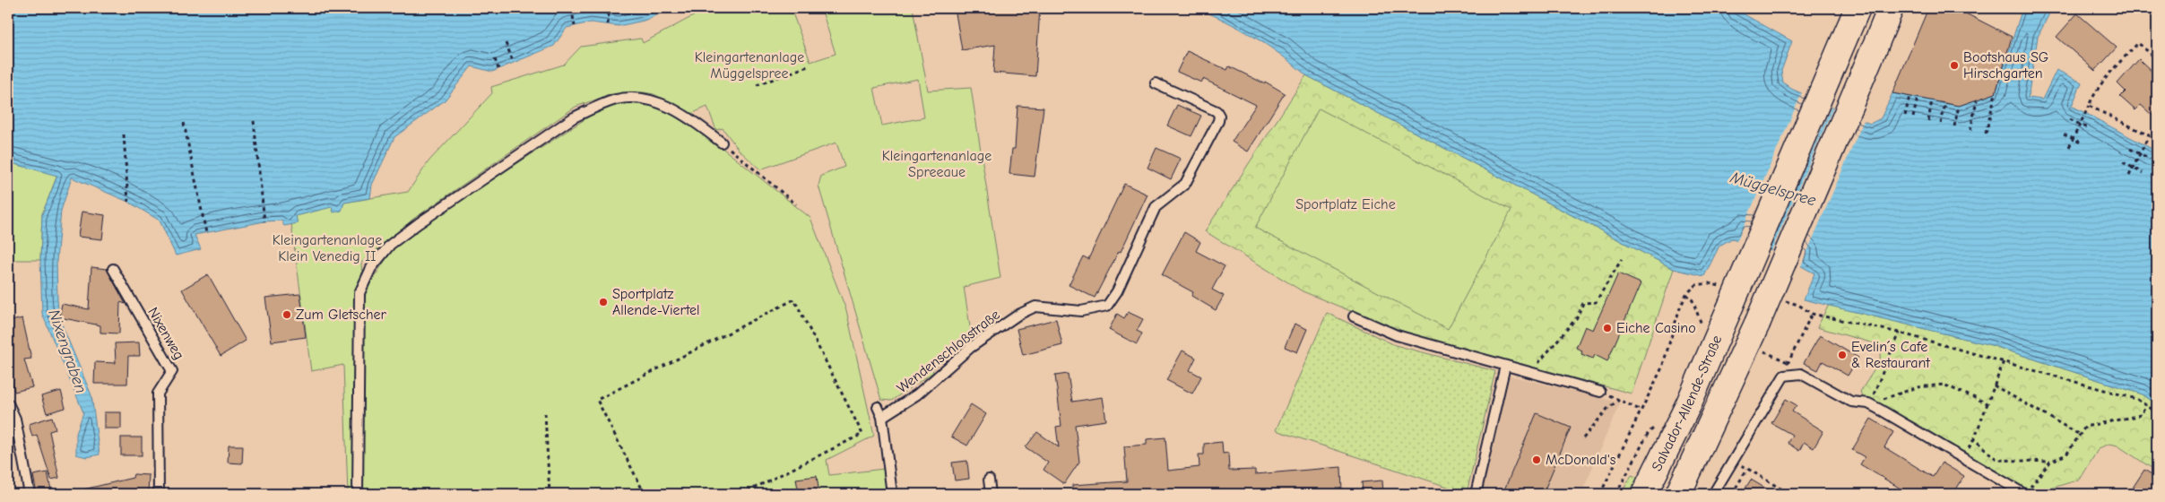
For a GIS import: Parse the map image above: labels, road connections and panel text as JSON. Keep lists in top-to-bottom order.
{
  "streets": {
    "main road": ["Salvador-Allende-Straße"],
    "lane": ["Nixenweg", "Wendenschloßstraße"]
  },
  "water": ["Müggelspree", "Nixengraben"],
  "parks": [
    "Kleingartenanlage Müggelspree",
    "Kleingartenanlage Spreeaue",
    "Sportplatz Eiche",
    "Kleingartenanlage Klein Venedig II"
  ],
  "places": [
    "Bootshaus SG Hirschgarten",
    "Sportplatz Allende-Viertel",
    "Zum Gletscher",
    "Eiche Casino",
    "Evelin´s Cafe & Restaurant",
    "McDonald's"
  ]
}
